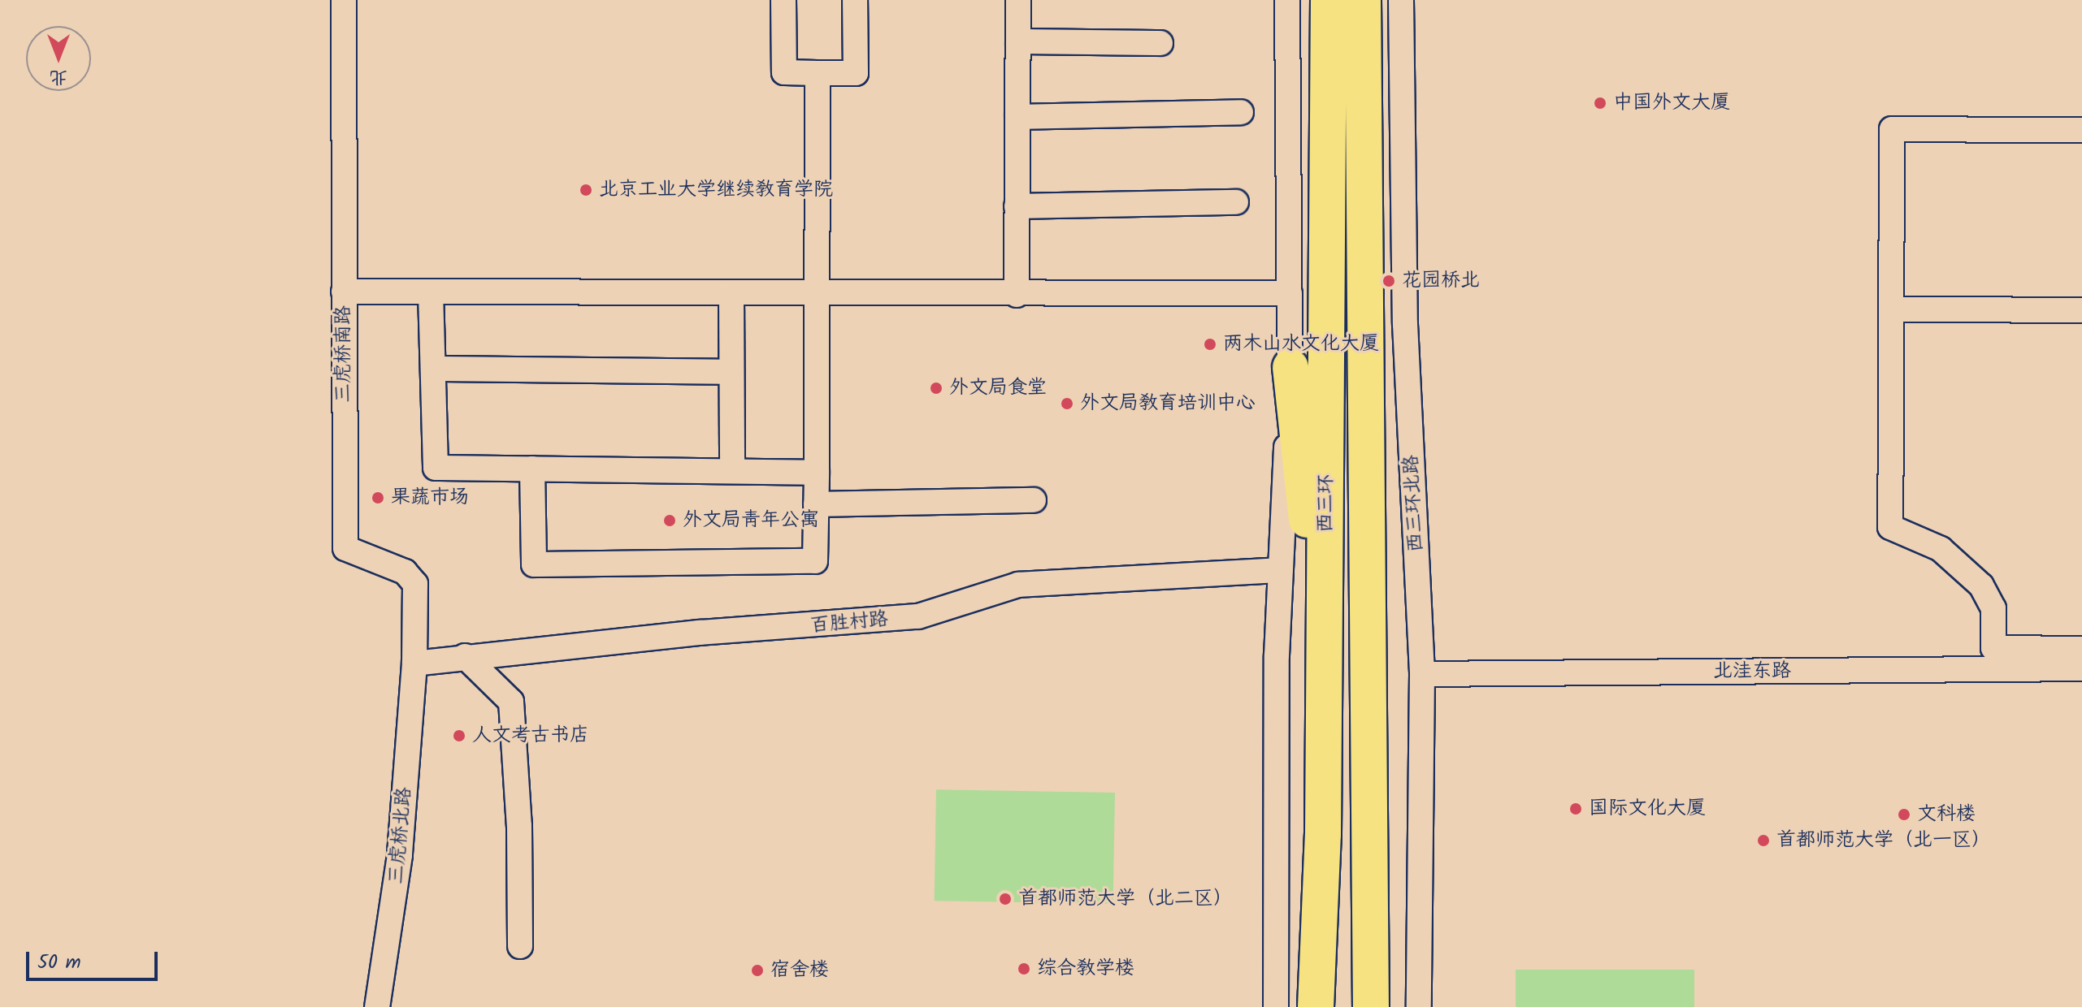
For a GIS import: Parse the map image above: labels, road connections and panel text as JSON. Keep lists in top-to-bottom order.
{
  "streets": {
    "highway": ["西三环"],
    "street": [
      "三虎桥南路",
      "西三环北路",
      "百胜村路",
      "北洼东路",
      "三虎桥北路"
    ]
  },
  "crossings": [
    ["三虎桥南路", "百胜村路"],
    ["三虎桥南路", "三虎桥北路"],
    ["西三环北路", "北洼东路"],
    ["百胜村路", "三虎桥北路"]
  ],
  "places": [
    "中国外文大厦",
    "北京工业大学继续教育学院",
    "花园桥北",
    "两木山水文化大厦",
    "外文局食堂",
    "外文局教育培训中心",
    "果蔬市场",
    "外文局青年公寓",
    "人文考古书店",
    "国际文化大厦",
    "文科楼",
    "首都师范大学（北一区）",
    "首都师范大学（北二区）",
    "综合教学楼",
    "宿舍楼"
  ],
  "scale_bar": "50 m",
  "north": "bottom"
}
